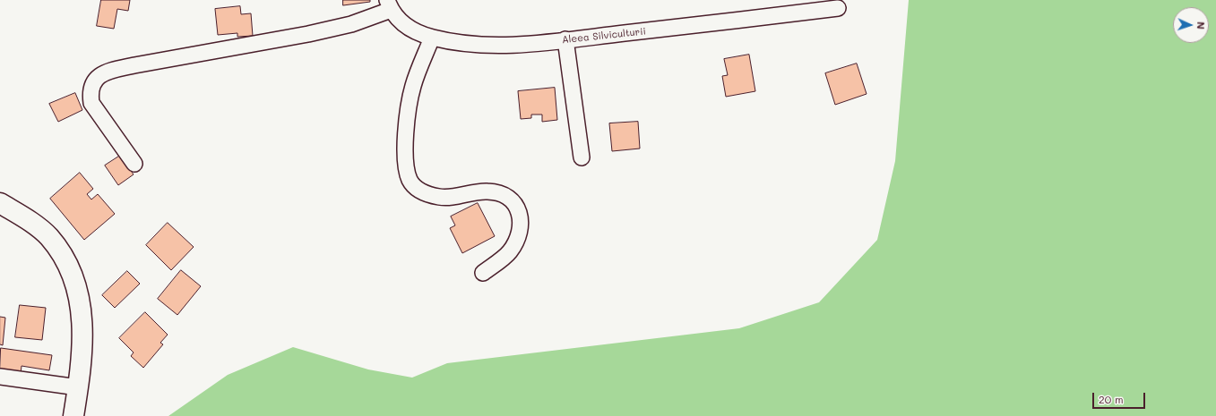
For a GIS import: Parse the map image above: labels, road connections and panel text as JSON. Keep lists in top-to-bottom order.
{
  "streets": {
    "street": ["Aleea Silviculturii"]
  },
  "scale_bar": "20 m",
  "north": "right"
}
